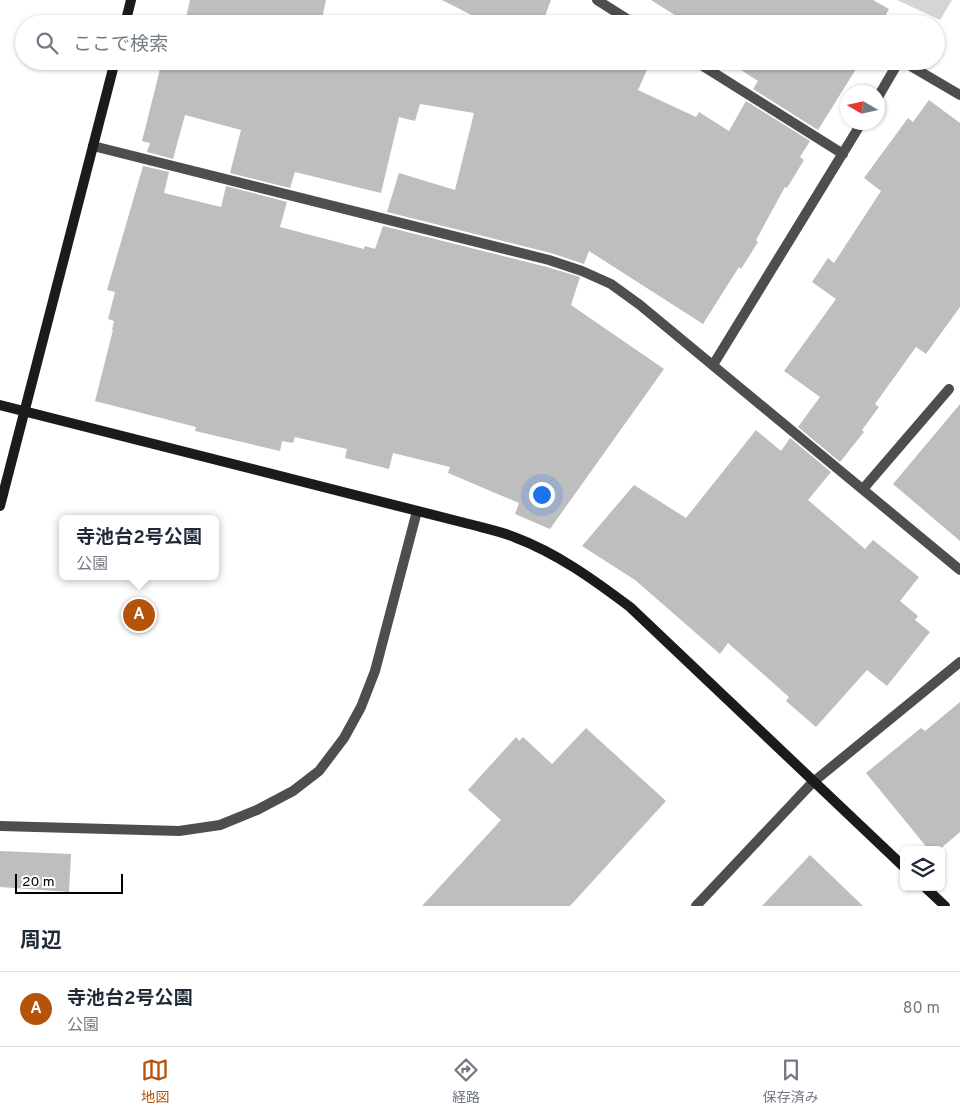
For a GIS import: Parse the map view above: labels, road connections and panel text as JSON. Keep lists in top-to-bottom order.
{
  "scale_bar": "20 m",
  "north": "left",
  "page": {
    "search": "ここで検索",
    "popup": ["寺池台2号公園", "公園"],
    "pins": "A",
    "scale": "20 m",
    "heading": "周辺",
    "list": [
      {
        "mark": "A",
        "name": "寺池台2号公園",
        "note": "公園",
        "value": "80 m"
      }
    ],
    "nav": ["地図", "経路", "保存済み"]
  }
}
